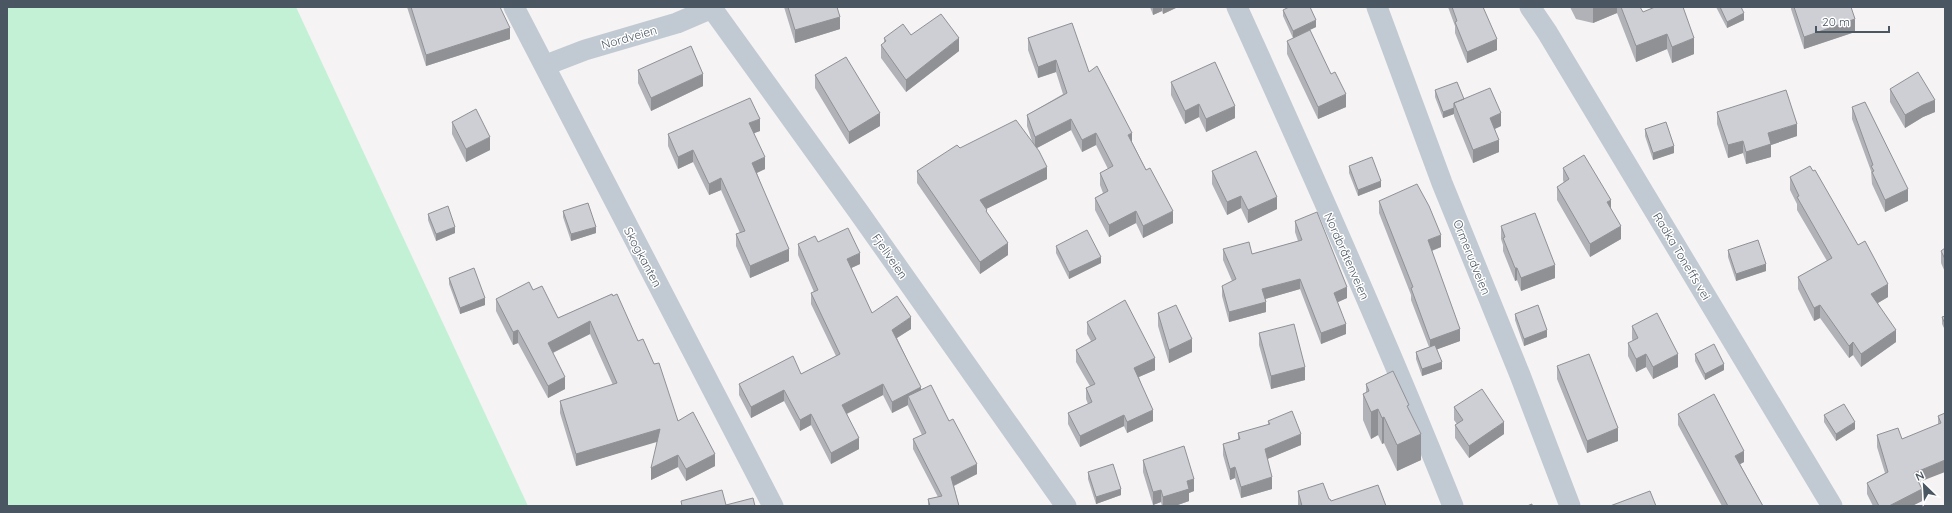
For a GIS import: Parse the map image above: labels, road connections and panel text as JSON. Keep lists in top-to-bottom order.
{
  "streets": {
    "street": [
      "Nordveien",
      "Fjellveien",
      "Nordbråtenveien",
      "Radka Toneffs vei",
      "Skogkanten",
      "Ormerudveien"
    ]
  },
  "crossings": [
    ["Nordveien", "Fjellveien"],
    ["Nordveien", "Skogkanten"]
  ],
  "scale_bar": "20 m",
  "north": "top left"
}
